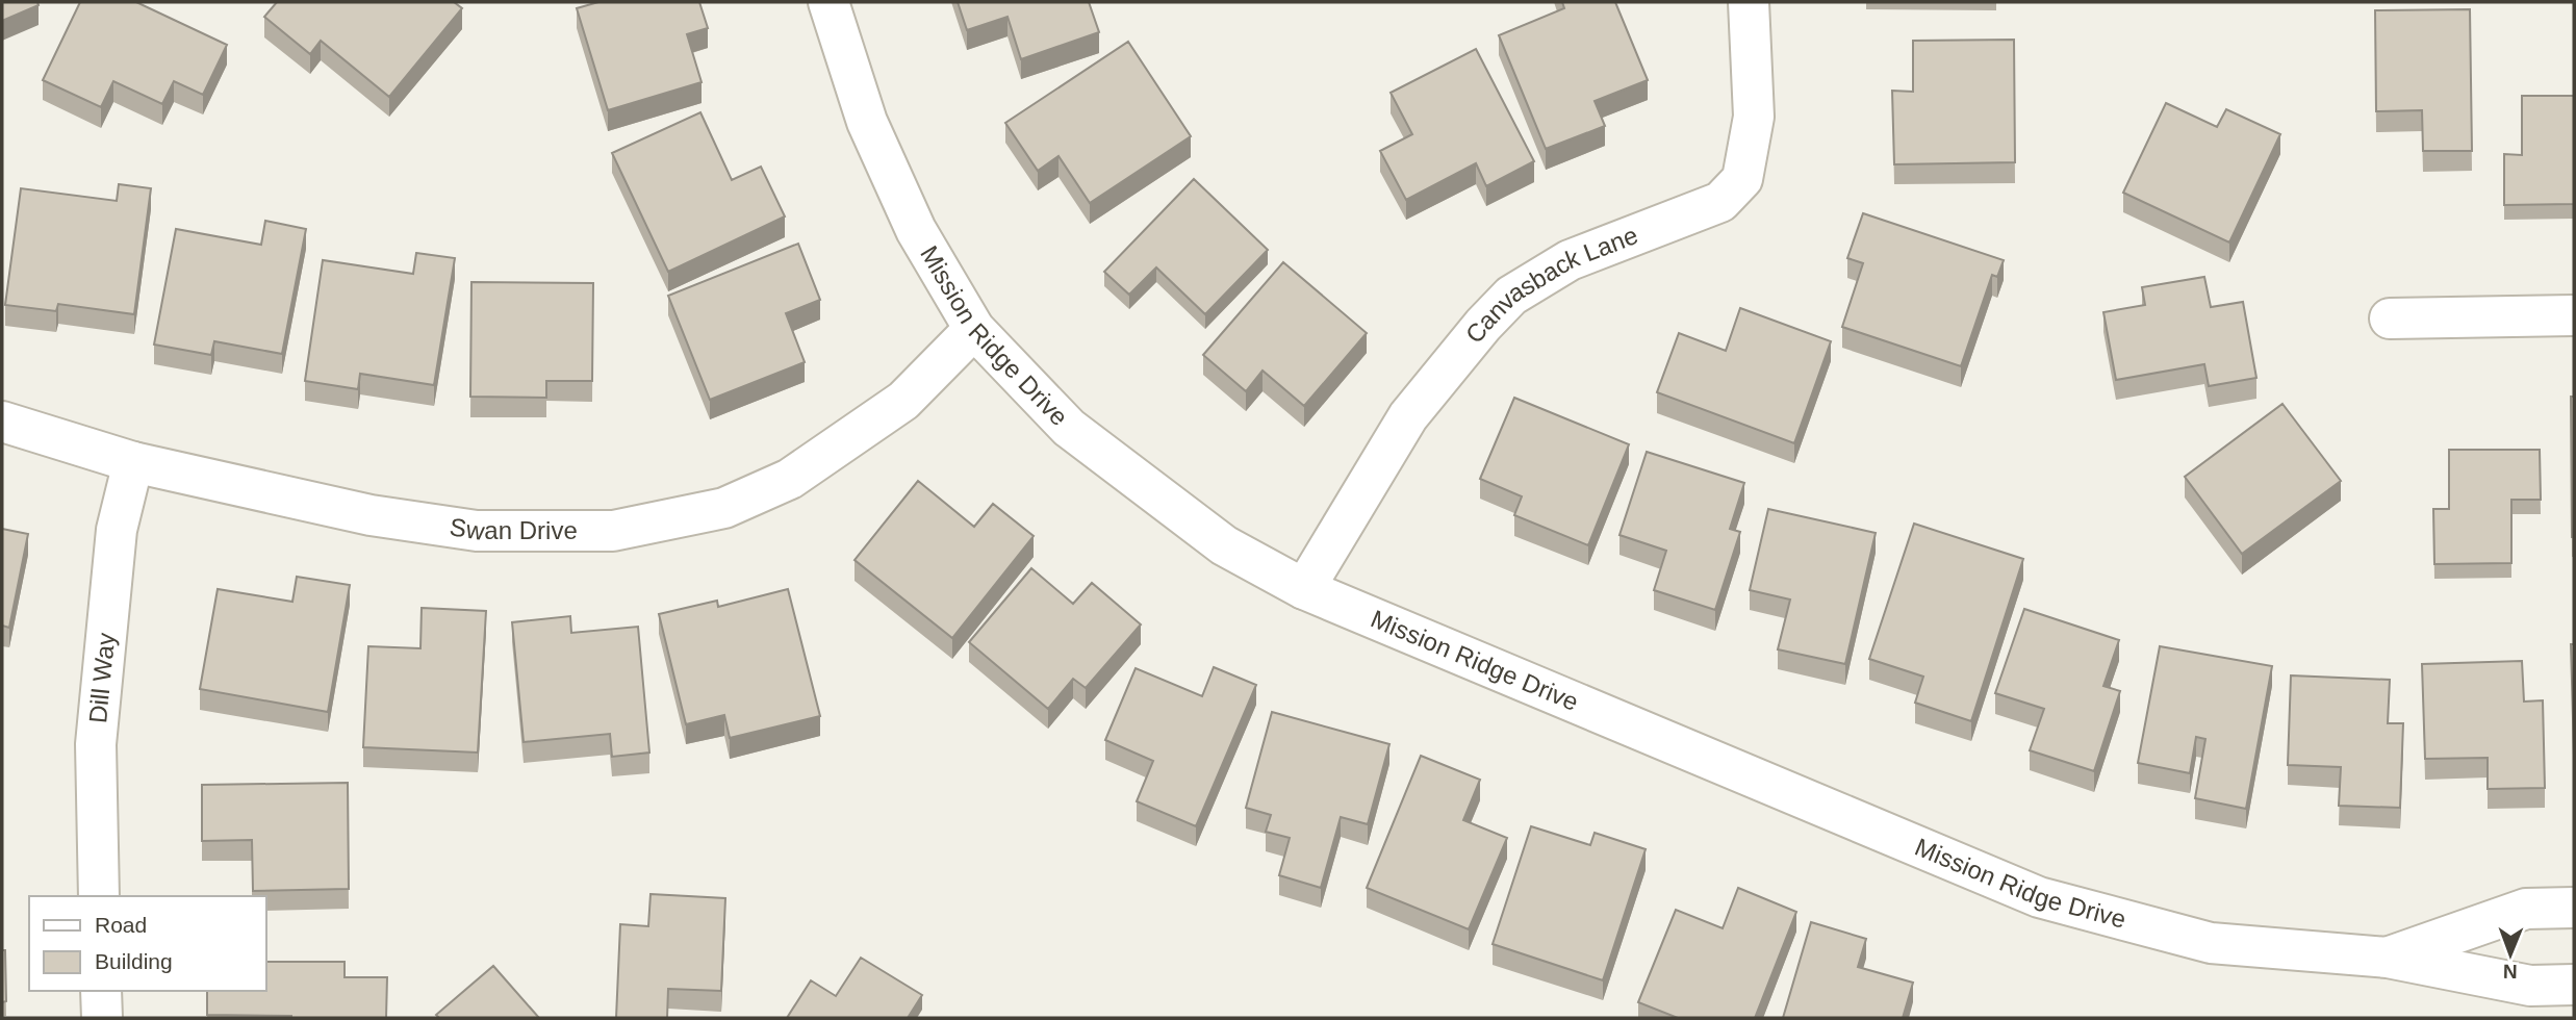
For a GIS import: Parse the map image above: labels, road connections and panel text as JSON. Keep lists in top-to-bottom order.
{
  "streets": {
    "street": [
      "Canvasback Lane",
      "Mission Ridge Drive",
      "Swan Drive",
      "Dill Way"
    ]
  },
  "crossings": [
    ["Canvasback Lane", "Mission Ridge Drive"],
    ["Mission Ridge Drive", "Swan Drive"],
    ["Swan Drive", "Dill Way"]
  ],
  "legend": ["Road", "Building"],
  "north": "bottom"
}
